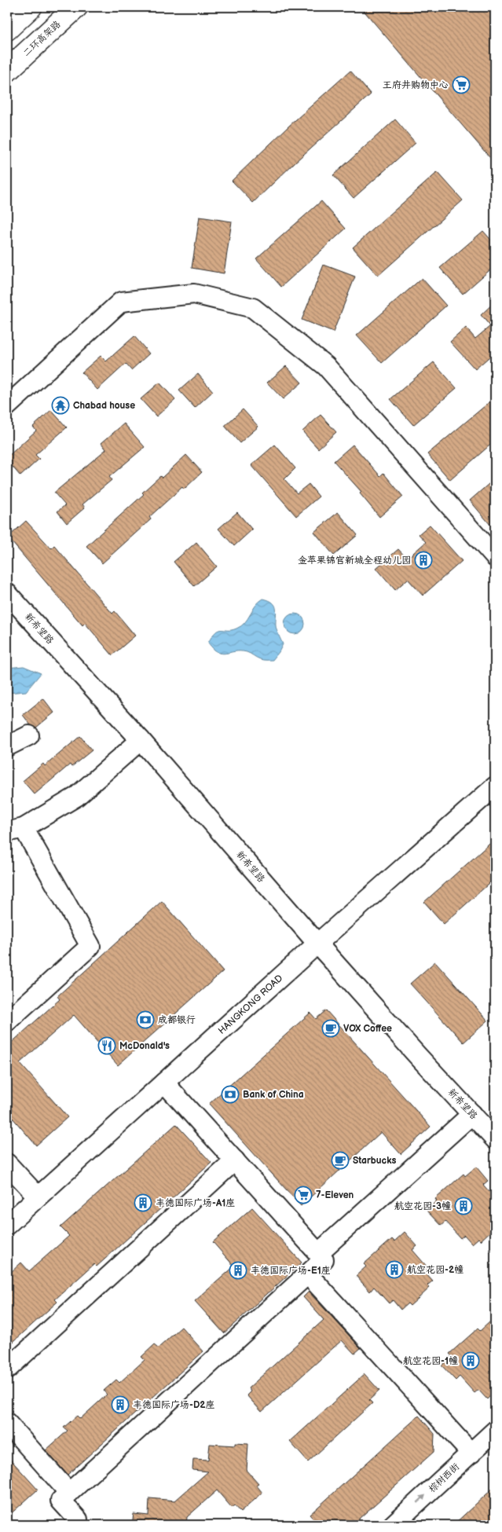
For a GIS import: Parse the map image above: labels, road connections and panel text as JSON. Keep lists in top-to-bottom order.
{
  "streets": {
    "highway": ["二环高架路"],
    "street": ["新希望路", "HANGKONG ROAD", "棕树西街"]
  },
  "crossings": [
    ["新希望路", "HANGKONG ROAD"]
  ],
  "one_way": ["棕树西街"],
  "places": {
    "supermarket": ["王府井购物中心", "7-Eleven"],
    "temple": ["Chabad house"],
    "building": [
      "金苹果锦官新城全程幼儿园",
      "丰德国际广场-A1座",
      "航空花园-3幢",
      "航空花园-2幢",
      "丰德国际广场-E1座",
      "航空花园-1幢",
      "丰德国际广场-D2座"
    ],
    "bank": ["成都银行", "Bank of China"],
    "cafe": ["VOX Coffee", "Starbucks"],
    "restaurant": ["McDonald's"]
  }
}
